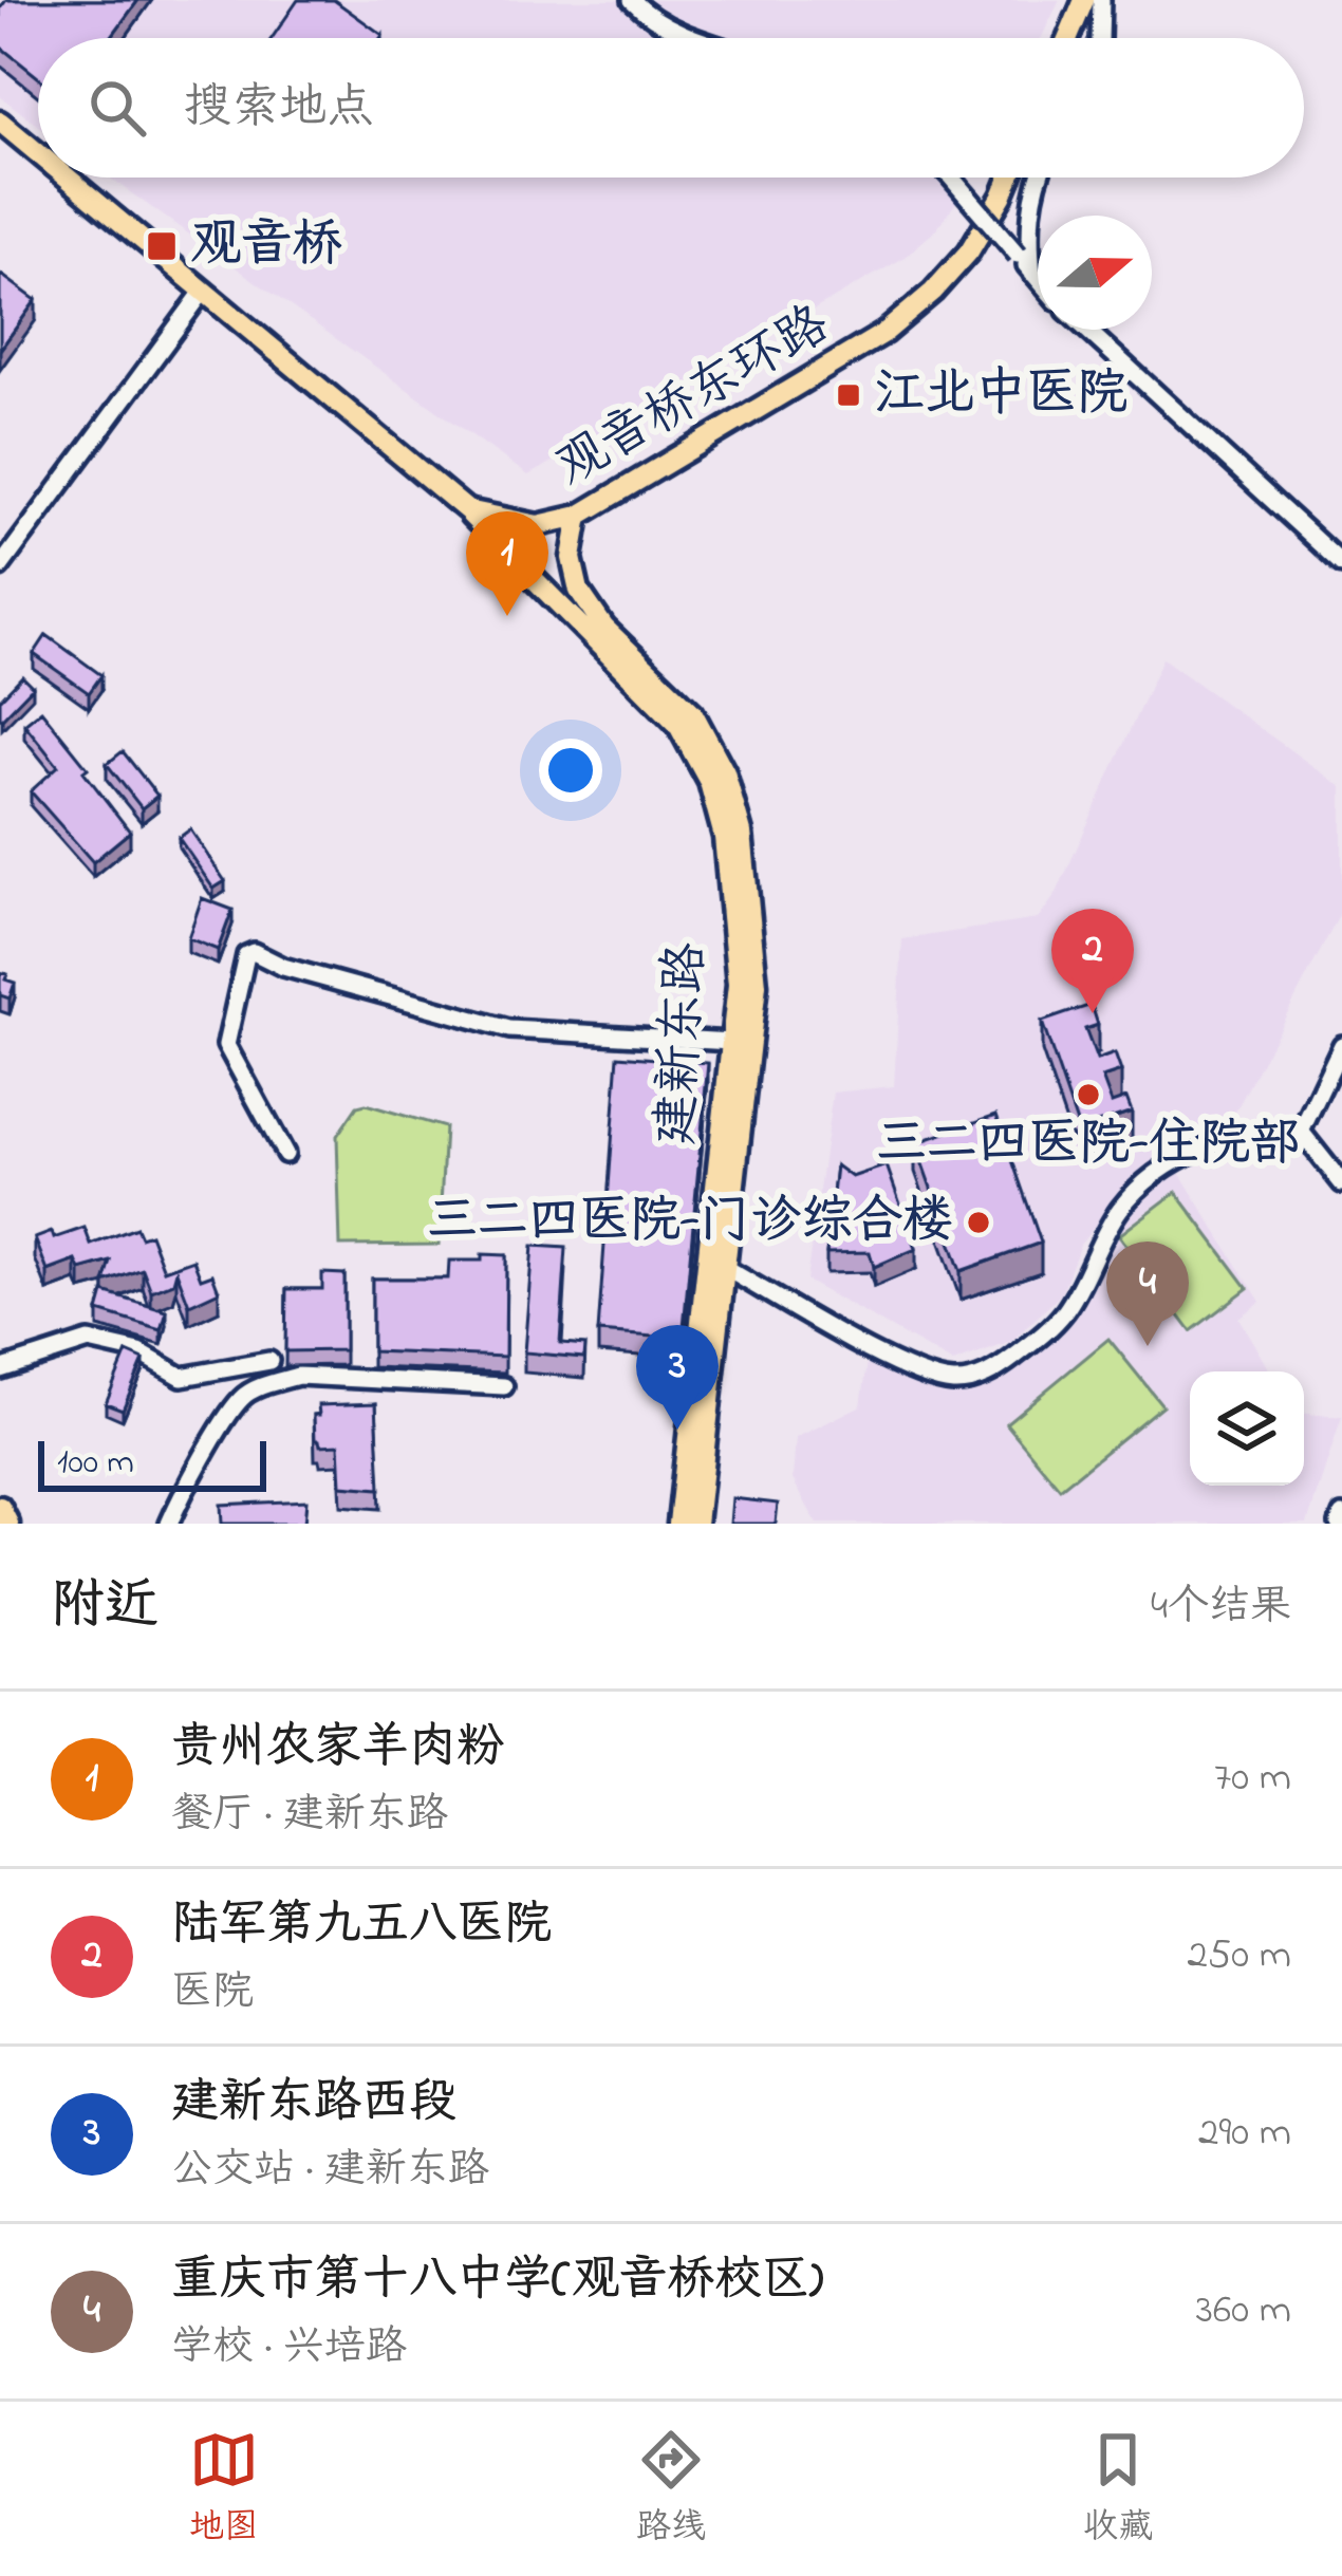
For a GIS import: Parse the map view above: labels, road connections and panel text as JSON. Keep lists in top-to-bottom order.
{
  "streets": {
    "main road": ["观音桥东环路", "建新东路"]
  },
  "crossings": [
    ["观音桥东环路", "建新东路"]
  ],
  "places": {
    "transit": ["观音桥", "江北中医院"],
    "other": ["三二四医院-住院部", "三二四医院-门诊综合楼"]
  },
  "scale_bar": "100 m",
  "north": "right",
  "page": {
    "search": "搜索地点",
    "pins": [
      "1",
      "2",
      "4",
      "3"
    ],
    "scale": "100 m",
    "heading": ["附近", "4个结果"],
    "list": [
      {
        "mark": "1",
        "name": "贵州农家羊肉粉",
        "note": "餐厅 · 建新东路",
        "value": "70 m"
      },
      {
        "mark": "2",
        "name": "陆军第九五八医院",
        "note": "医院",
        "value": "250 m"
      },
      {
        "mark": "3",
        "name": "建新东路西段",
        "note": "公交站 · 建新东路",
        "value": "290 m"
      },
      {
        "mark": "4",
        "name": "重庆市第十八中学(观音桥校区)",
        "note": "学校 · 兴培路",
        "value": "360 m"
      }
    ],
    "nav": ["地图", "路线", "收藏"]
  }
}
